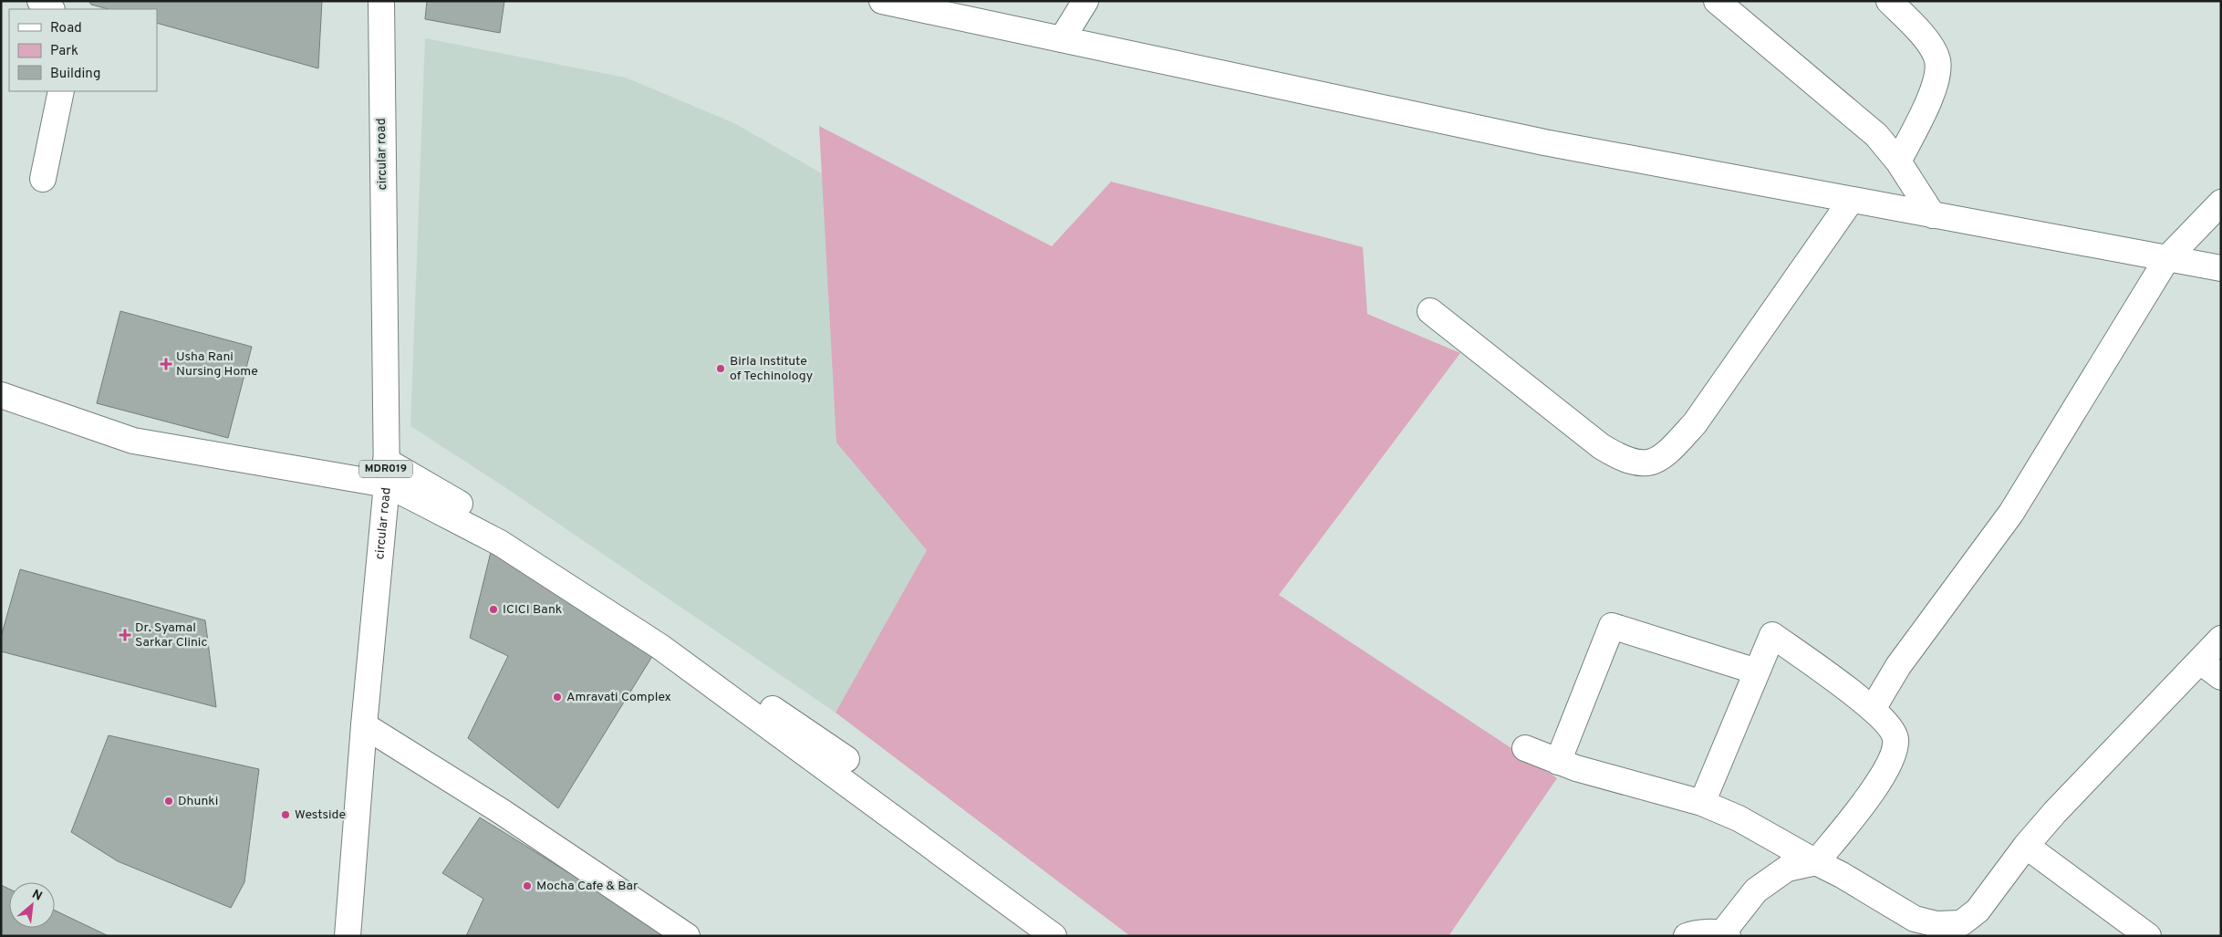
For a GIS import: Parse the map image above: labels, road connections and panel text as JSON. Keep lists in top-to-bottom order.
{
  "streets": {
    "street": ["circular road", "MDR019"]
  },
  "places": {
    "health": ["Usha Rani Nursing Home", "Dr. Syamal Sarkar Clinic"],
    "other": [
      "Birla Institute of Techinology",
      "ICICI Bank",
      "Amravati Complex",
      "Dhunki",
      "Westside",
      "Mocha Cafe & Bar"
    ]
  },
  "legend": ["Road", "Park", "Building"],
  "north": "top right"
}
